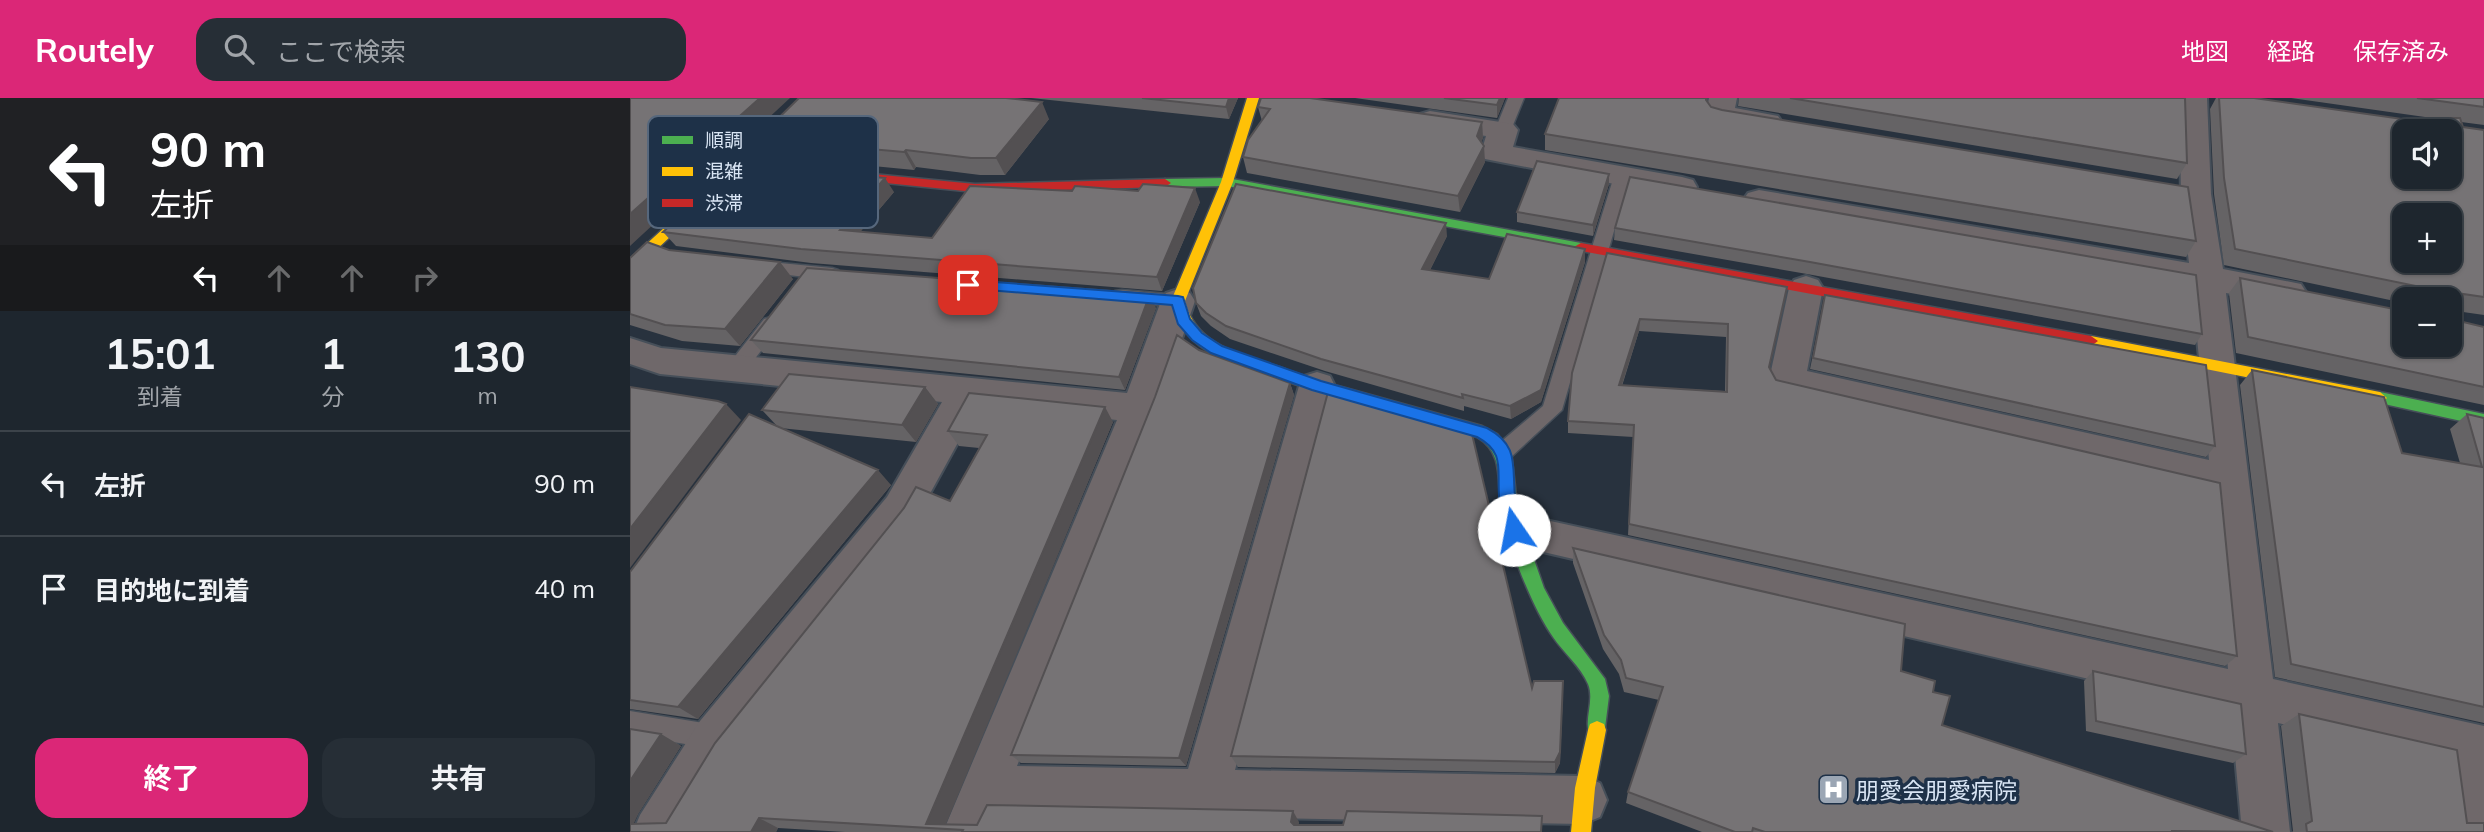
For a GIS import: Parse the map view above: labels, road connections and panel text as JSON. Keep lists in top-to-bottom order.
{
  "places": {
    "hospital": ["朋愛会朋愛病院"]
  },
  "legend": ["順調", "混雑", "渋滞"],
  "page": {
    "header": "Routely",
    "search": "ここで検索",
    "nav": ["地図", "経路", "保存済み"],
    "turn": ["90 m", "左折"],
    "map_buttons": ["+", "−"],
    "eta": [
      "15:01",
      "到着",
      "1",
      "分",
      "130",
      "m"
    ],
    "list": [
      {
        "name": "左折",
        "value": "90 m"
      },
      {
        "name": "目的地に到着",
        "value": "40 m"
      }
    ],
    "buttons": ["終了", "共有"]
  }
}
